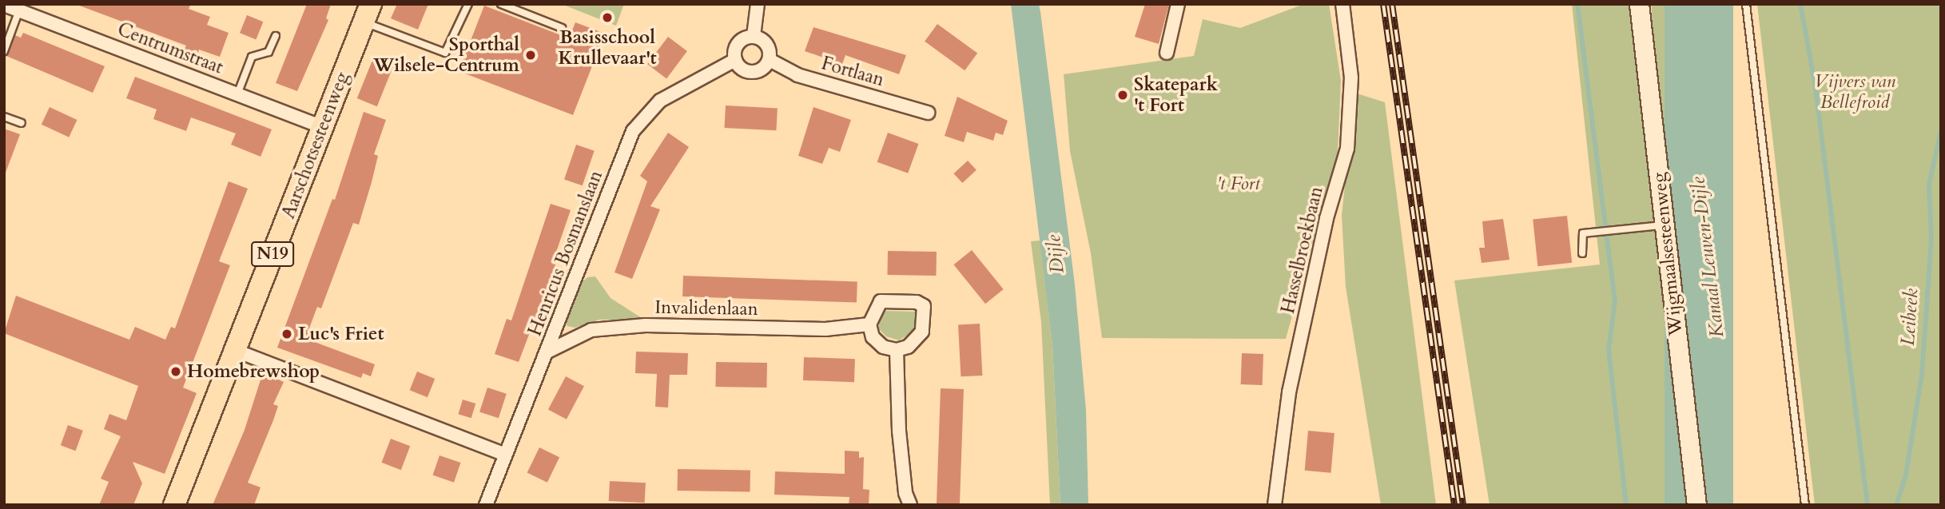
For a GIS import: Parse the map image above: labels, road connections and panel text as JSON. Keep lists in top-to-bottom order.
{
  "streets": {
    "main road": ["Aarschotsesteenweg", "N19"],
    "street": [
      "Centrumstraat",
      "Fortlaan",
      "Hasselbroekbaan",
      "Henricus Bosmanslaan",
      "Wijgmaalsesteenweg",
      "Invalidenlaan"
    ]
  },
  "crossings": [
    ["Centrumstraat", "Aarschotsesteenweg"],
    ["Fortlaan", "Henricus Bosmanslaan"],
    ["Henricus Bosmanslaan", "Invalidenlaan"]
  ],
  "water": ["Dijle", "Kanaal Leuven-Dijle", "Leibeek"],
  "parks": ["Vijvers van Bellefroid", "'t Fort"],
  "places": [
    "Basisschool Krullevaar't",
    "Sporthal Wilsele-Centrum",
    "Skatepark 't Fort",
    "Luc's Friet",
    "Homebrewshop"
  ]
}
